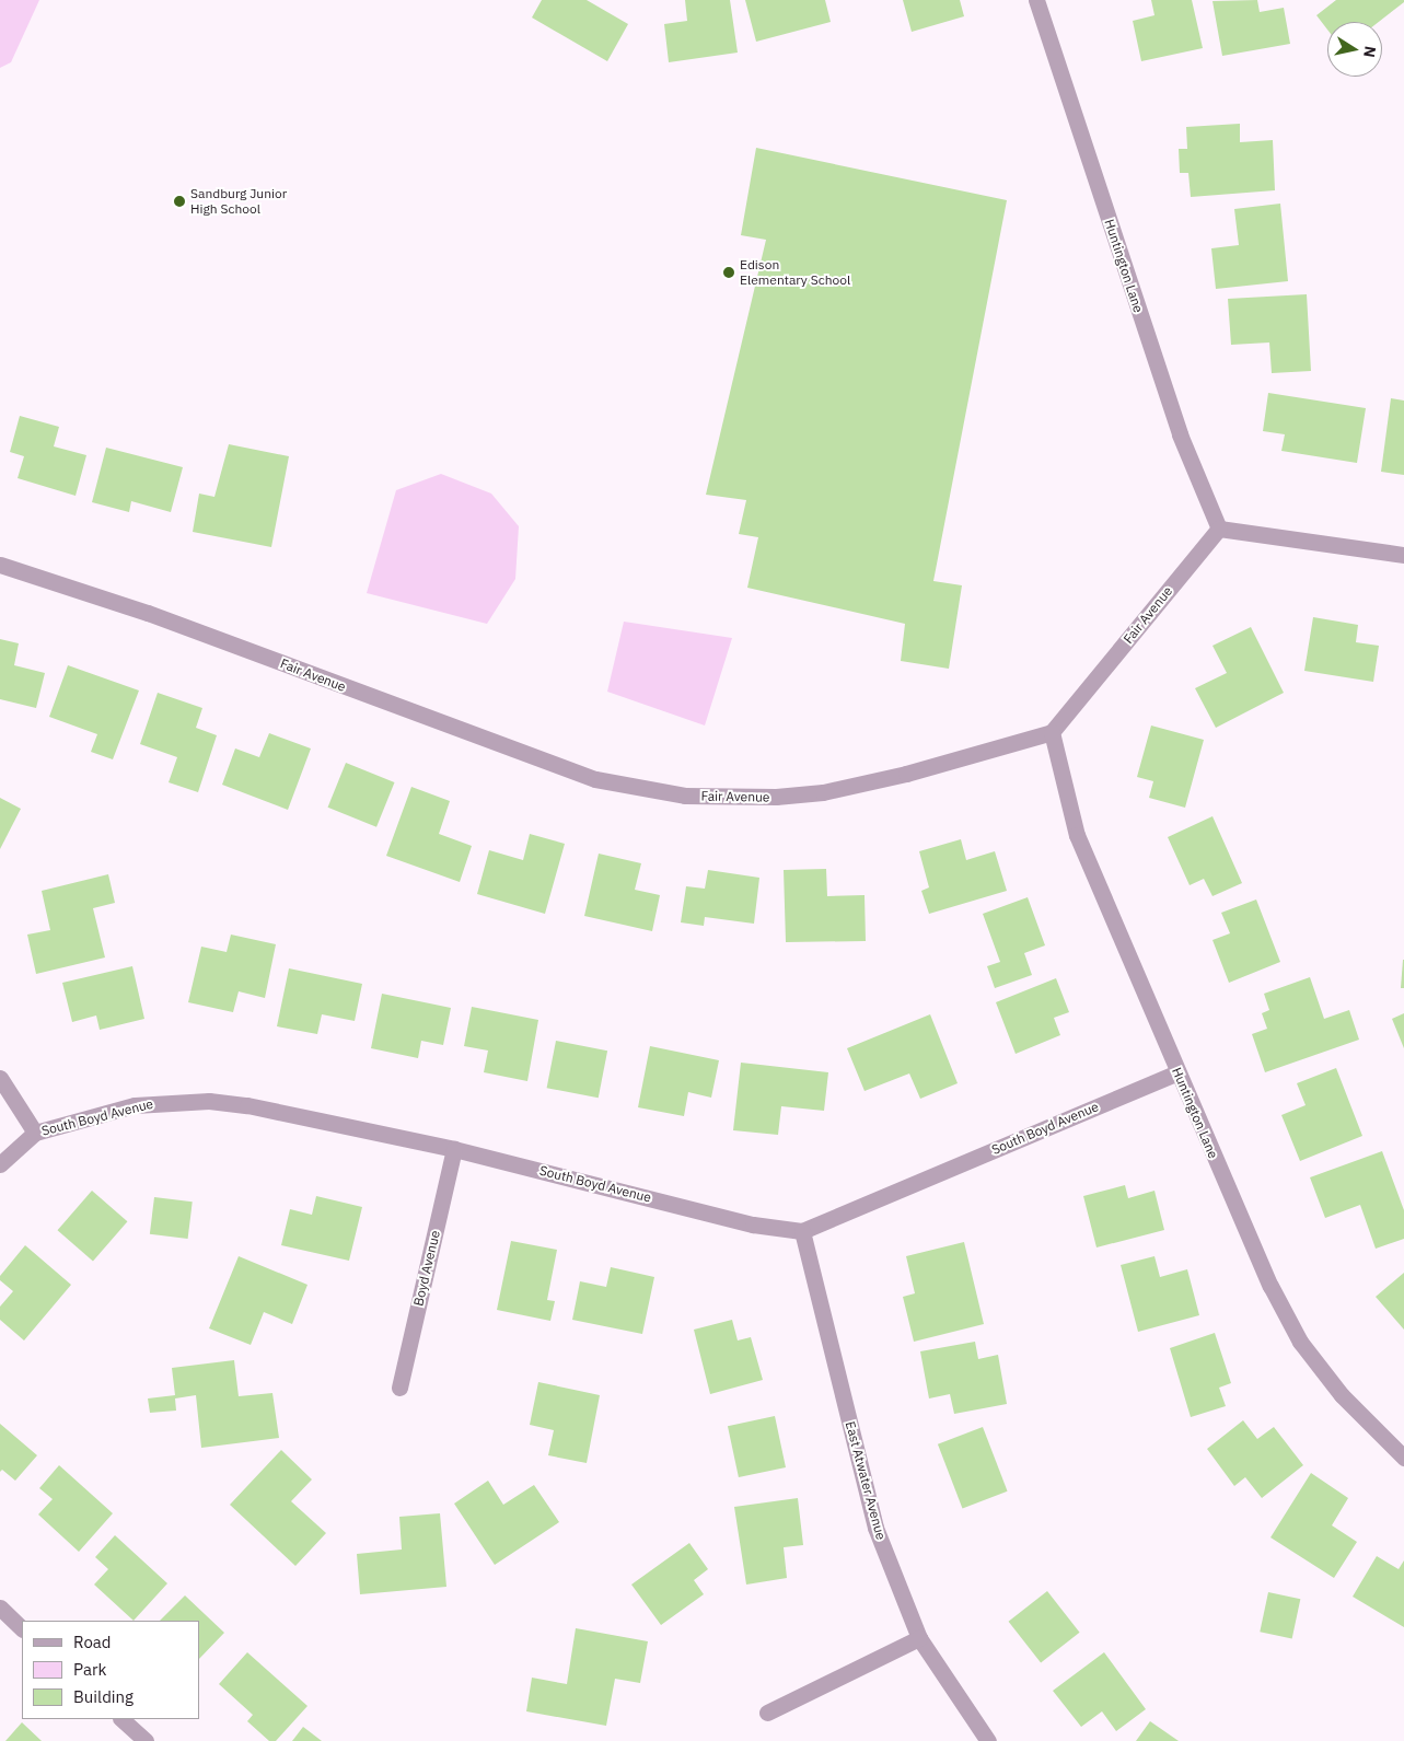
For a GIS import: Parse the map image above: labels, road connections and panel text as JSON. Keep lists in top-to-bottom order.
{
  "streets": {
    "street": [
      "Huntington Lane",
      "Fair Avenue",
      "South Boyd Avenue",
      "Boyd Avenue",
      "East Atwater Avenue"
    ]
  },
  "crossings": [
    ["Huntington Lane", "Fair Avenue"],
    ["Huntington Lane", "South Boyd Avenue"],
    ["South Boyd Avenue", "Boyd Avenue"],
    ["South Boyd Avenue", "East Atwater Avenue"]
  ],
  "places": ["Sandburg Junior High School", "Edison Elementary School"],
  "legend": ["Road", "Park", "Building"],
  "north": "right"
}
